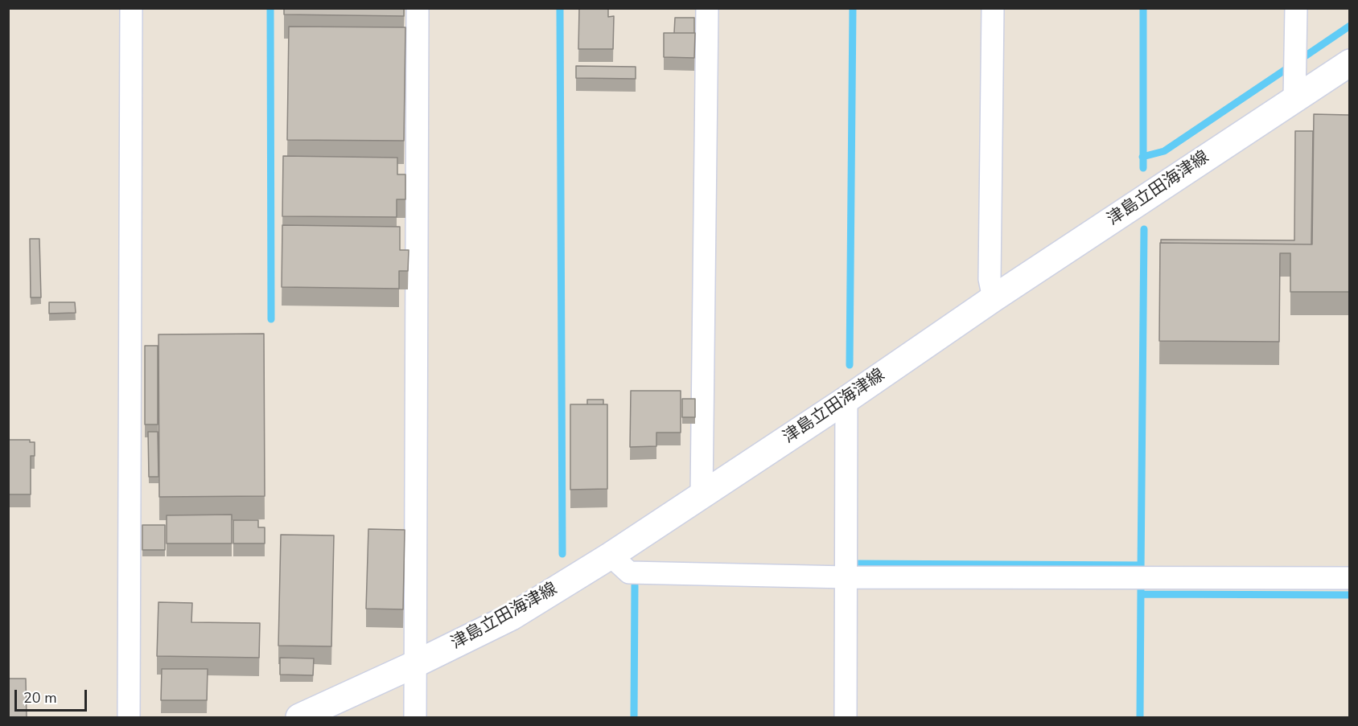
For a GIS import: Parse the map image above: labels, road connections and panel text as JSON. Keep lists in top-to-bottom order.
{
  "streets": {
    "main road": ["津島立田海津線"]
  },
  "scale_bar": "20 m"
}
